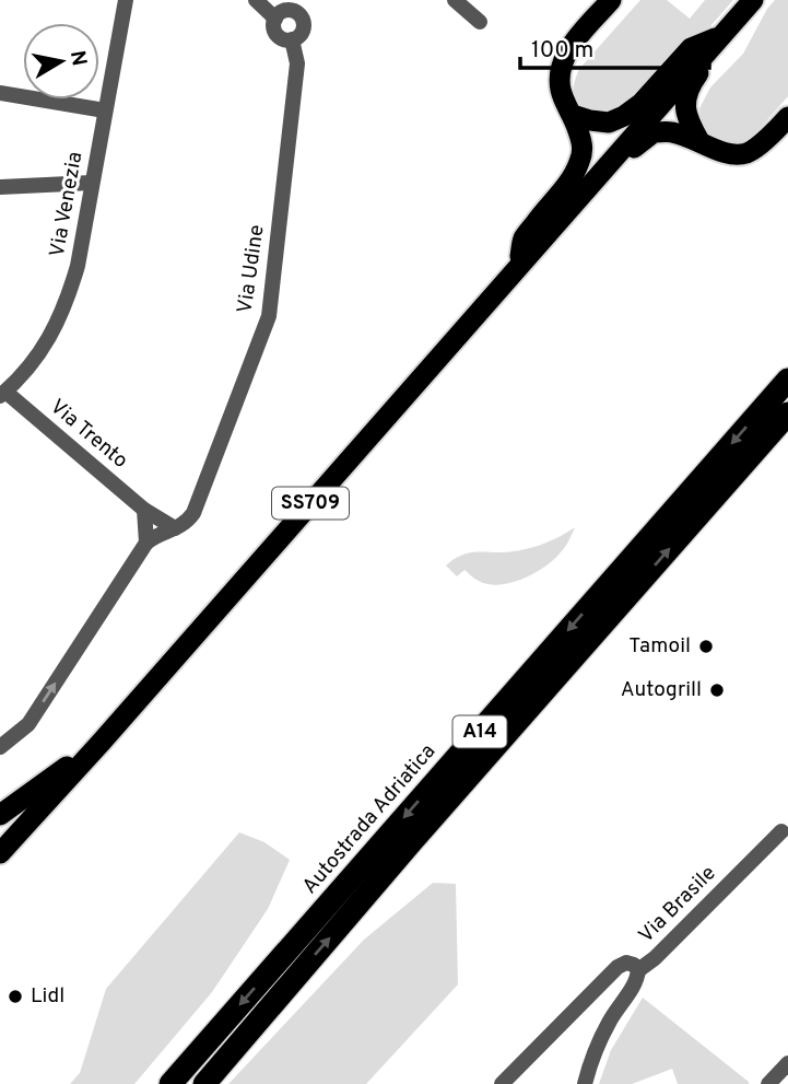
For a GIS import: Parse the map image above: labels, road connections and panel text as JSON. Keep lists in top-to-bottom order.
{
  "streets": {
    "highway": ["SS709", "A14", "Autostrada Adriatica"],
    "street": [
      "Via Venezia",
      "Via Udine",
      "Via Trento",
      "Via Brasile"
    ]
  },
  "crossings": [
    ["Via Venezia", "Via Trento"]
  ],
  "places": ["Tamoil", "Autogrill", "Lidl"],
  "scale_bar": "100 m",
  "north": "right"
}
